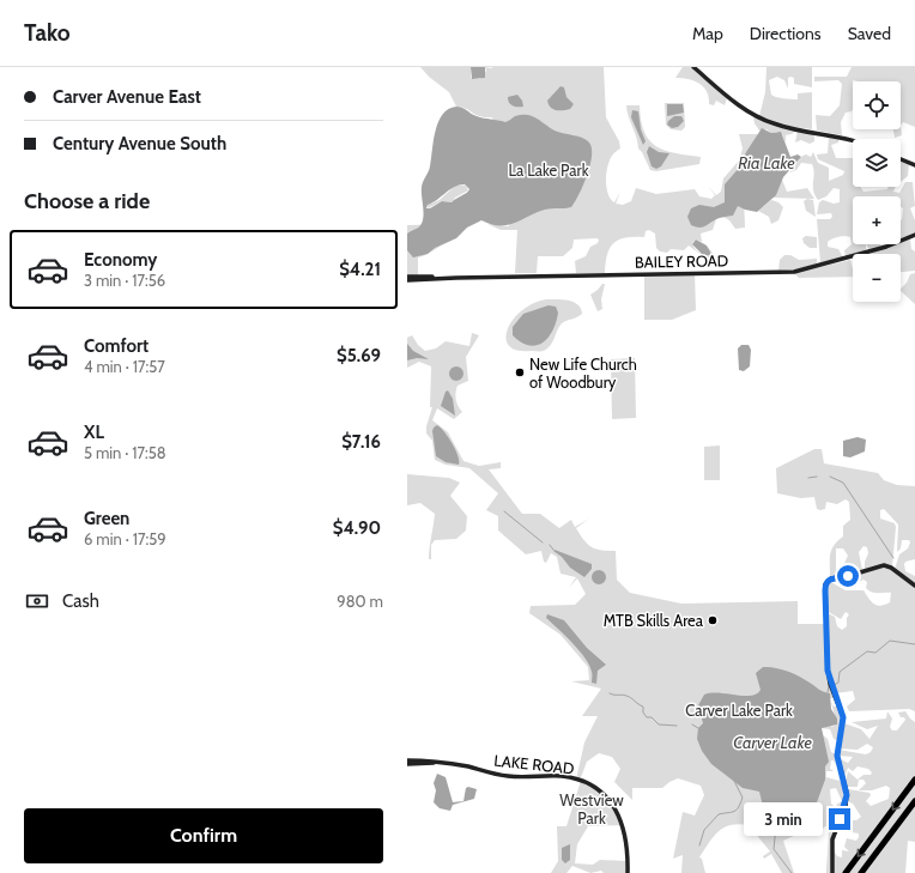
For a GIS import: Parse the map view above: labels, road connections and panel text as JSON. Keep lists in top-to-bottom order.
{
  "streets": {
    "street": ["BAILEY ROAD", "LAKE ROAD"]
  },
  "water": ["Ria Lake", "Carver Lake"],
  "parks": ["La Lake Park", "Carver Lake Park", "Westview Park"],
  "places": ["New Life Church of Woodbury", "MTB Skills Area"],
  "page": {
    "header": "Tako",
    "nav": ["Map", "Directions", "Saved"],
    "banner": ["Carver Avenue East", "Century Avenue South"],
    "map_buttons": ["+", "−"],
    "heading": "Choose a ride",
    "list": [
      {
        "name": "Economy",
        "note": "3 min · 17:56",
        "value": "$4.21"
      },
      {
        "name": "Comfort",
        "note": "4 min · 17:57",
        "value": "$5.69"
      },
      {
        "name": "XL",
        "note": "5 min · 17:58",
        "value": "$7.16"
      },
      {
        "name": "Green",
        "note": "6 min · 17:59",
        "value": "$4.90"
      }
    ],
    "pay": ["Cash", "980 m"],
    "buttons": "Confirm",
    "bubble": "3 min"
  }
}
